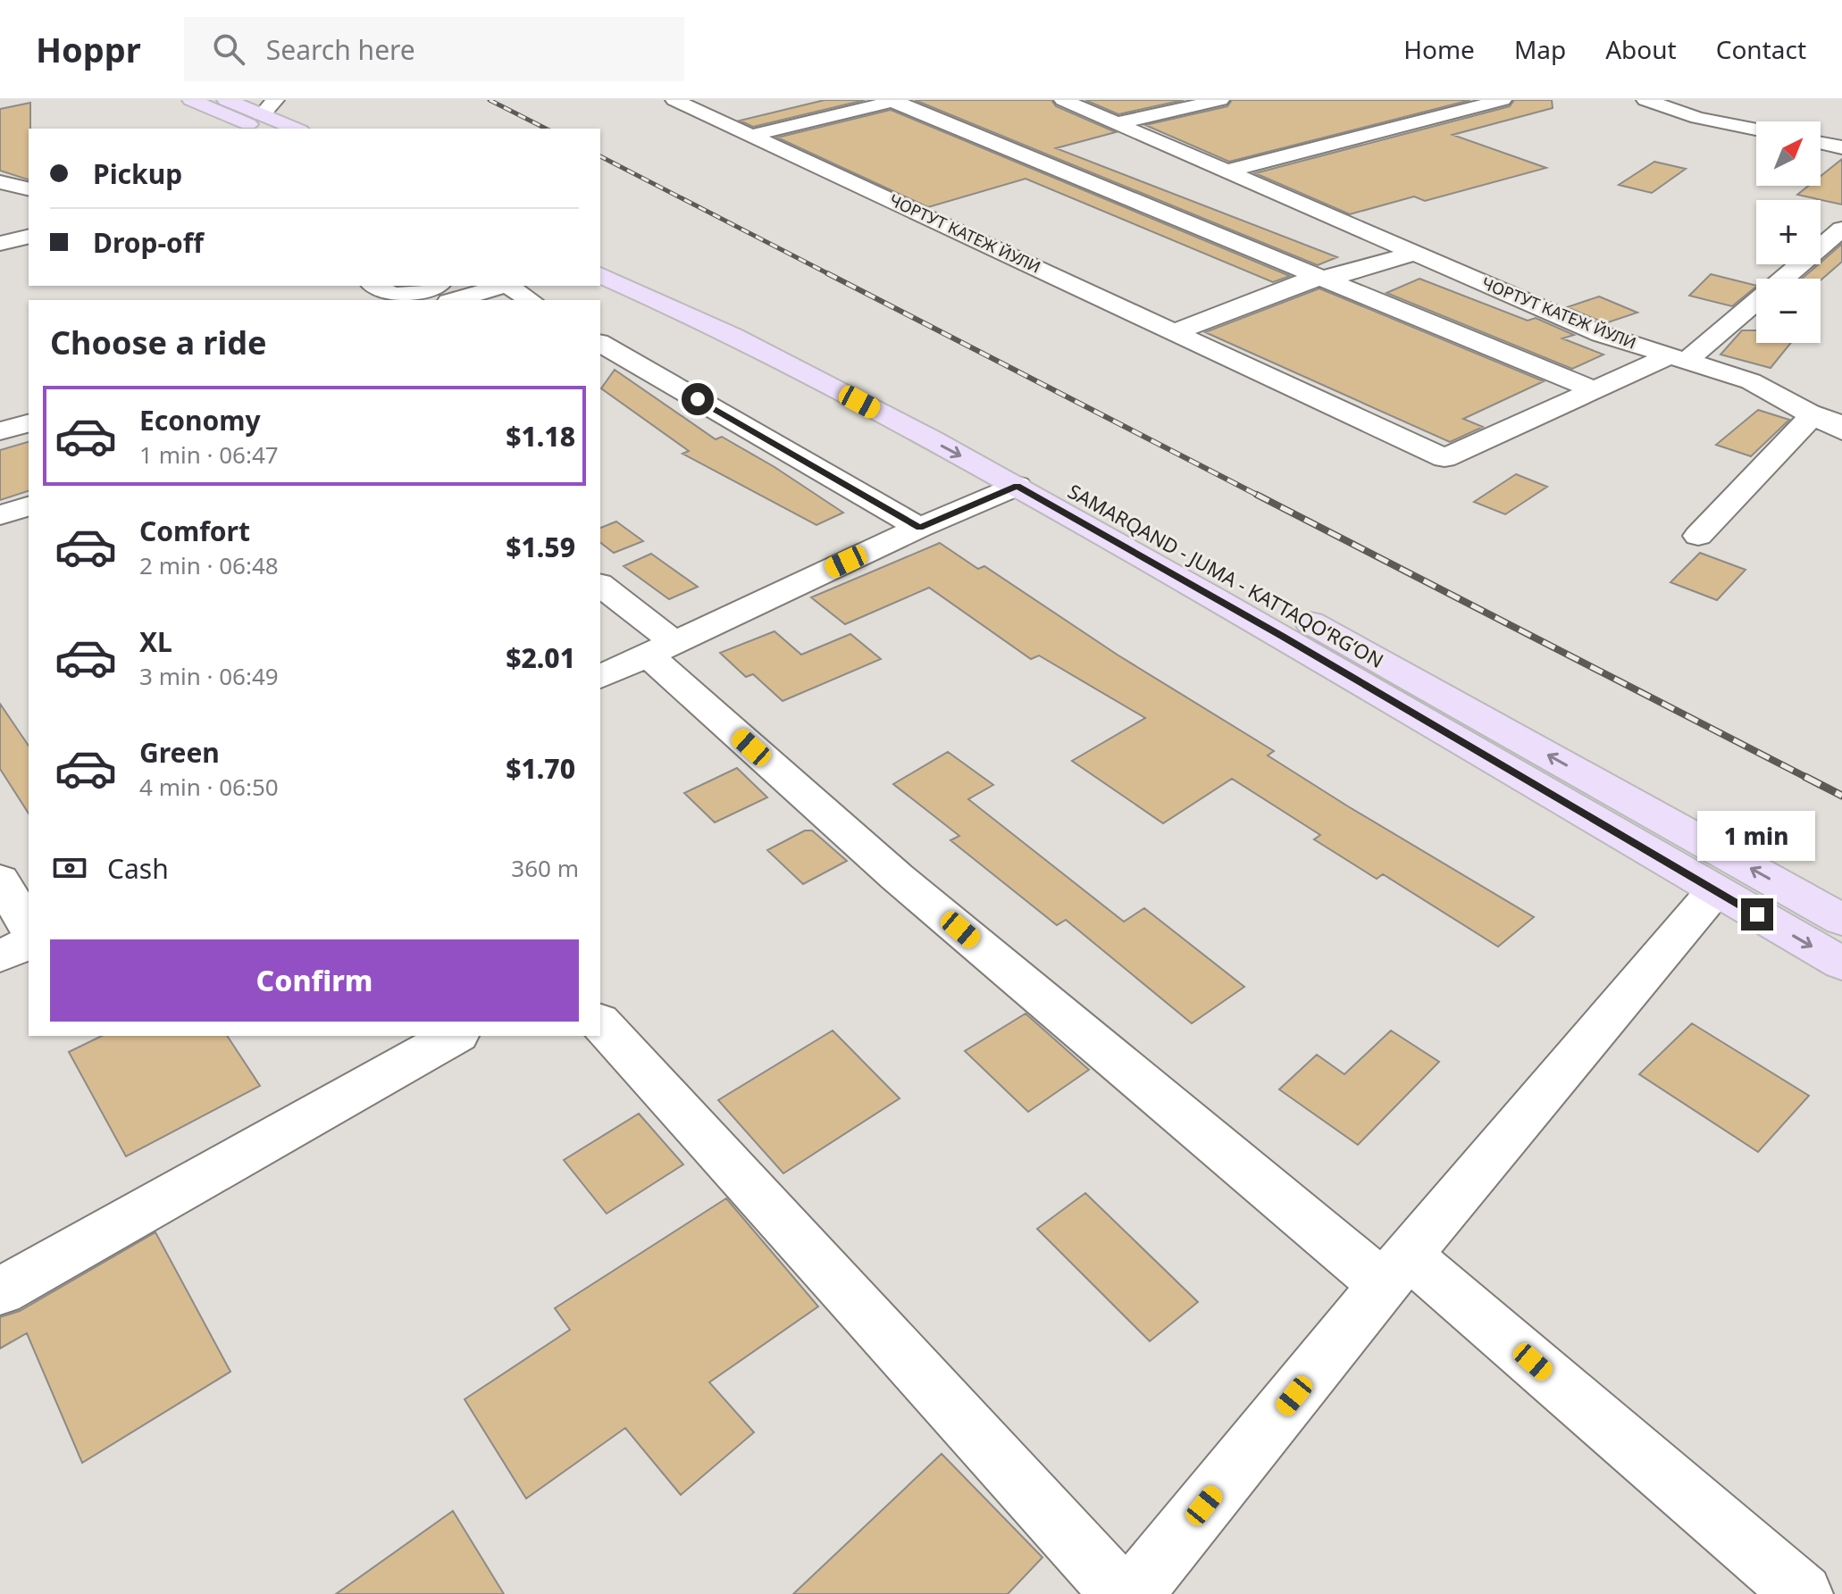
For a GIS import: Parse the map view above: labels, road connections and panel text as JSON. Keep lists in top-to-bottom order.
{
  "streets": {
    "main road": ["SAMARQAND - JUMA - KATTAQO‘RG‘ON"],
    "street": ["ЧОРТУТ КАТЕЖ ЙУЛИ"]
  },
  "north": "top right",
  "page": {
    "header": "Hoppr",
    "search": "Search here",
    "nav": [
      "Home",
      "Map",
      "About",
      "Contact"
    ],
    "map_buttons": ["+", "−"],
    "banner": ["Pickup", "Drop-off"],
    "heading": "Choose a ride",
    "list": [
      {
        "name": "Economy",
        "note": "1 min · 06:47",
        "value": "$1.18"
      },
      {
        "name": "Comfort",
        "note": "2 min · 06:48",
        "value": "$1.59"
      },
      {
        "name": "XL",
        "note": "3 min · 06:49",
        "value": "$2.01"
      },
      {
        "name": "Green",
        "note": "4 min · 06:50",
        "value": "$1.70"
      }
    ],
    "bubble": "1 min",
    "pay": ["Cash", "360 m"],
    "buttons": "Confirm"
  }
}
